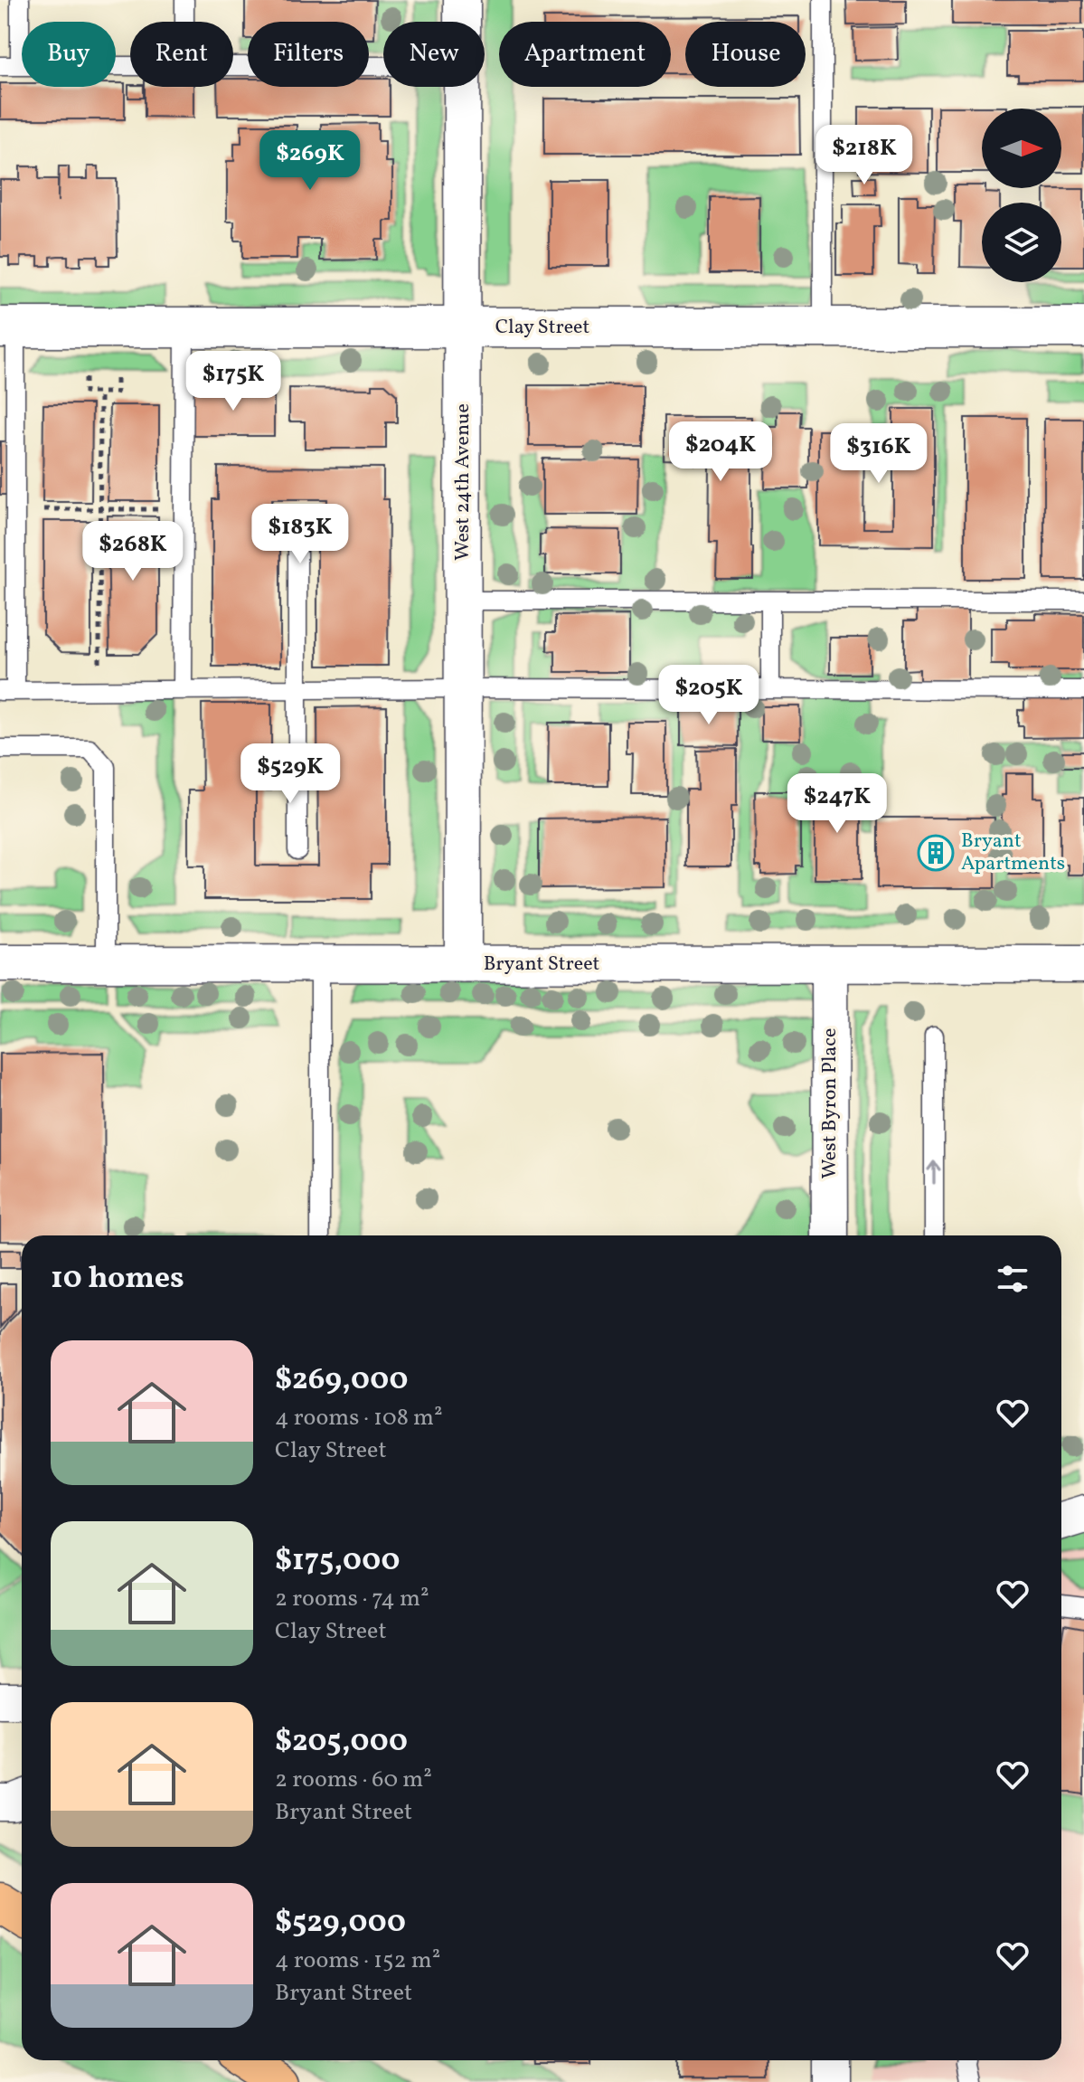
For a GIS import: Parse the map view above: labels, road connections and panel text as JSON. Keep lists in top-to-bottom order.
{
  "streets": {
    "street": [
      "Clay Street",
      "West 24th Avenue",
      "Bryant Street",
      "West Byron Place"
    ]
  },
  "crossings": [
    ["Clay Street", "West 24th Avenue"],
    ["West 24th Avenue", "Bryant Street"],
    ["Bryant Street", "West Byron Place"]
  ],
  "places": {
    "building": ["Bryant Apartments"]
  },
  "north": "right",
  "page": {
    "chip": [
      "Buy",
      "Rent",
      "Filters",
      "New",
      "Apartment",
      "House"
    ],
    "price": [
      "$218K",
      "$269K",
      "$175K",
      "$204K",
      "$316K",
      "$183K",
      "$268K",
      "$205K",
      "$529K",
      "$247K"
    ],
    "heading": "10 homes",
    "list": [
      {
        "name": "$269,000",
        "note": "4 rooms · 108 m² · Clay Street"
      },
      {
        "name": "$175,000",
        "note": "2 rooms · 74 m² · Clay Street"
      },
      {
        "name": "$205,000",
        "note": "2 rooms · 60 m² · Bryant Street"
      },
      {
        "name": "$529,000",
        "note": "4 rooms · 152 m² · Bryant Street"
      }
    ]
  }
}
